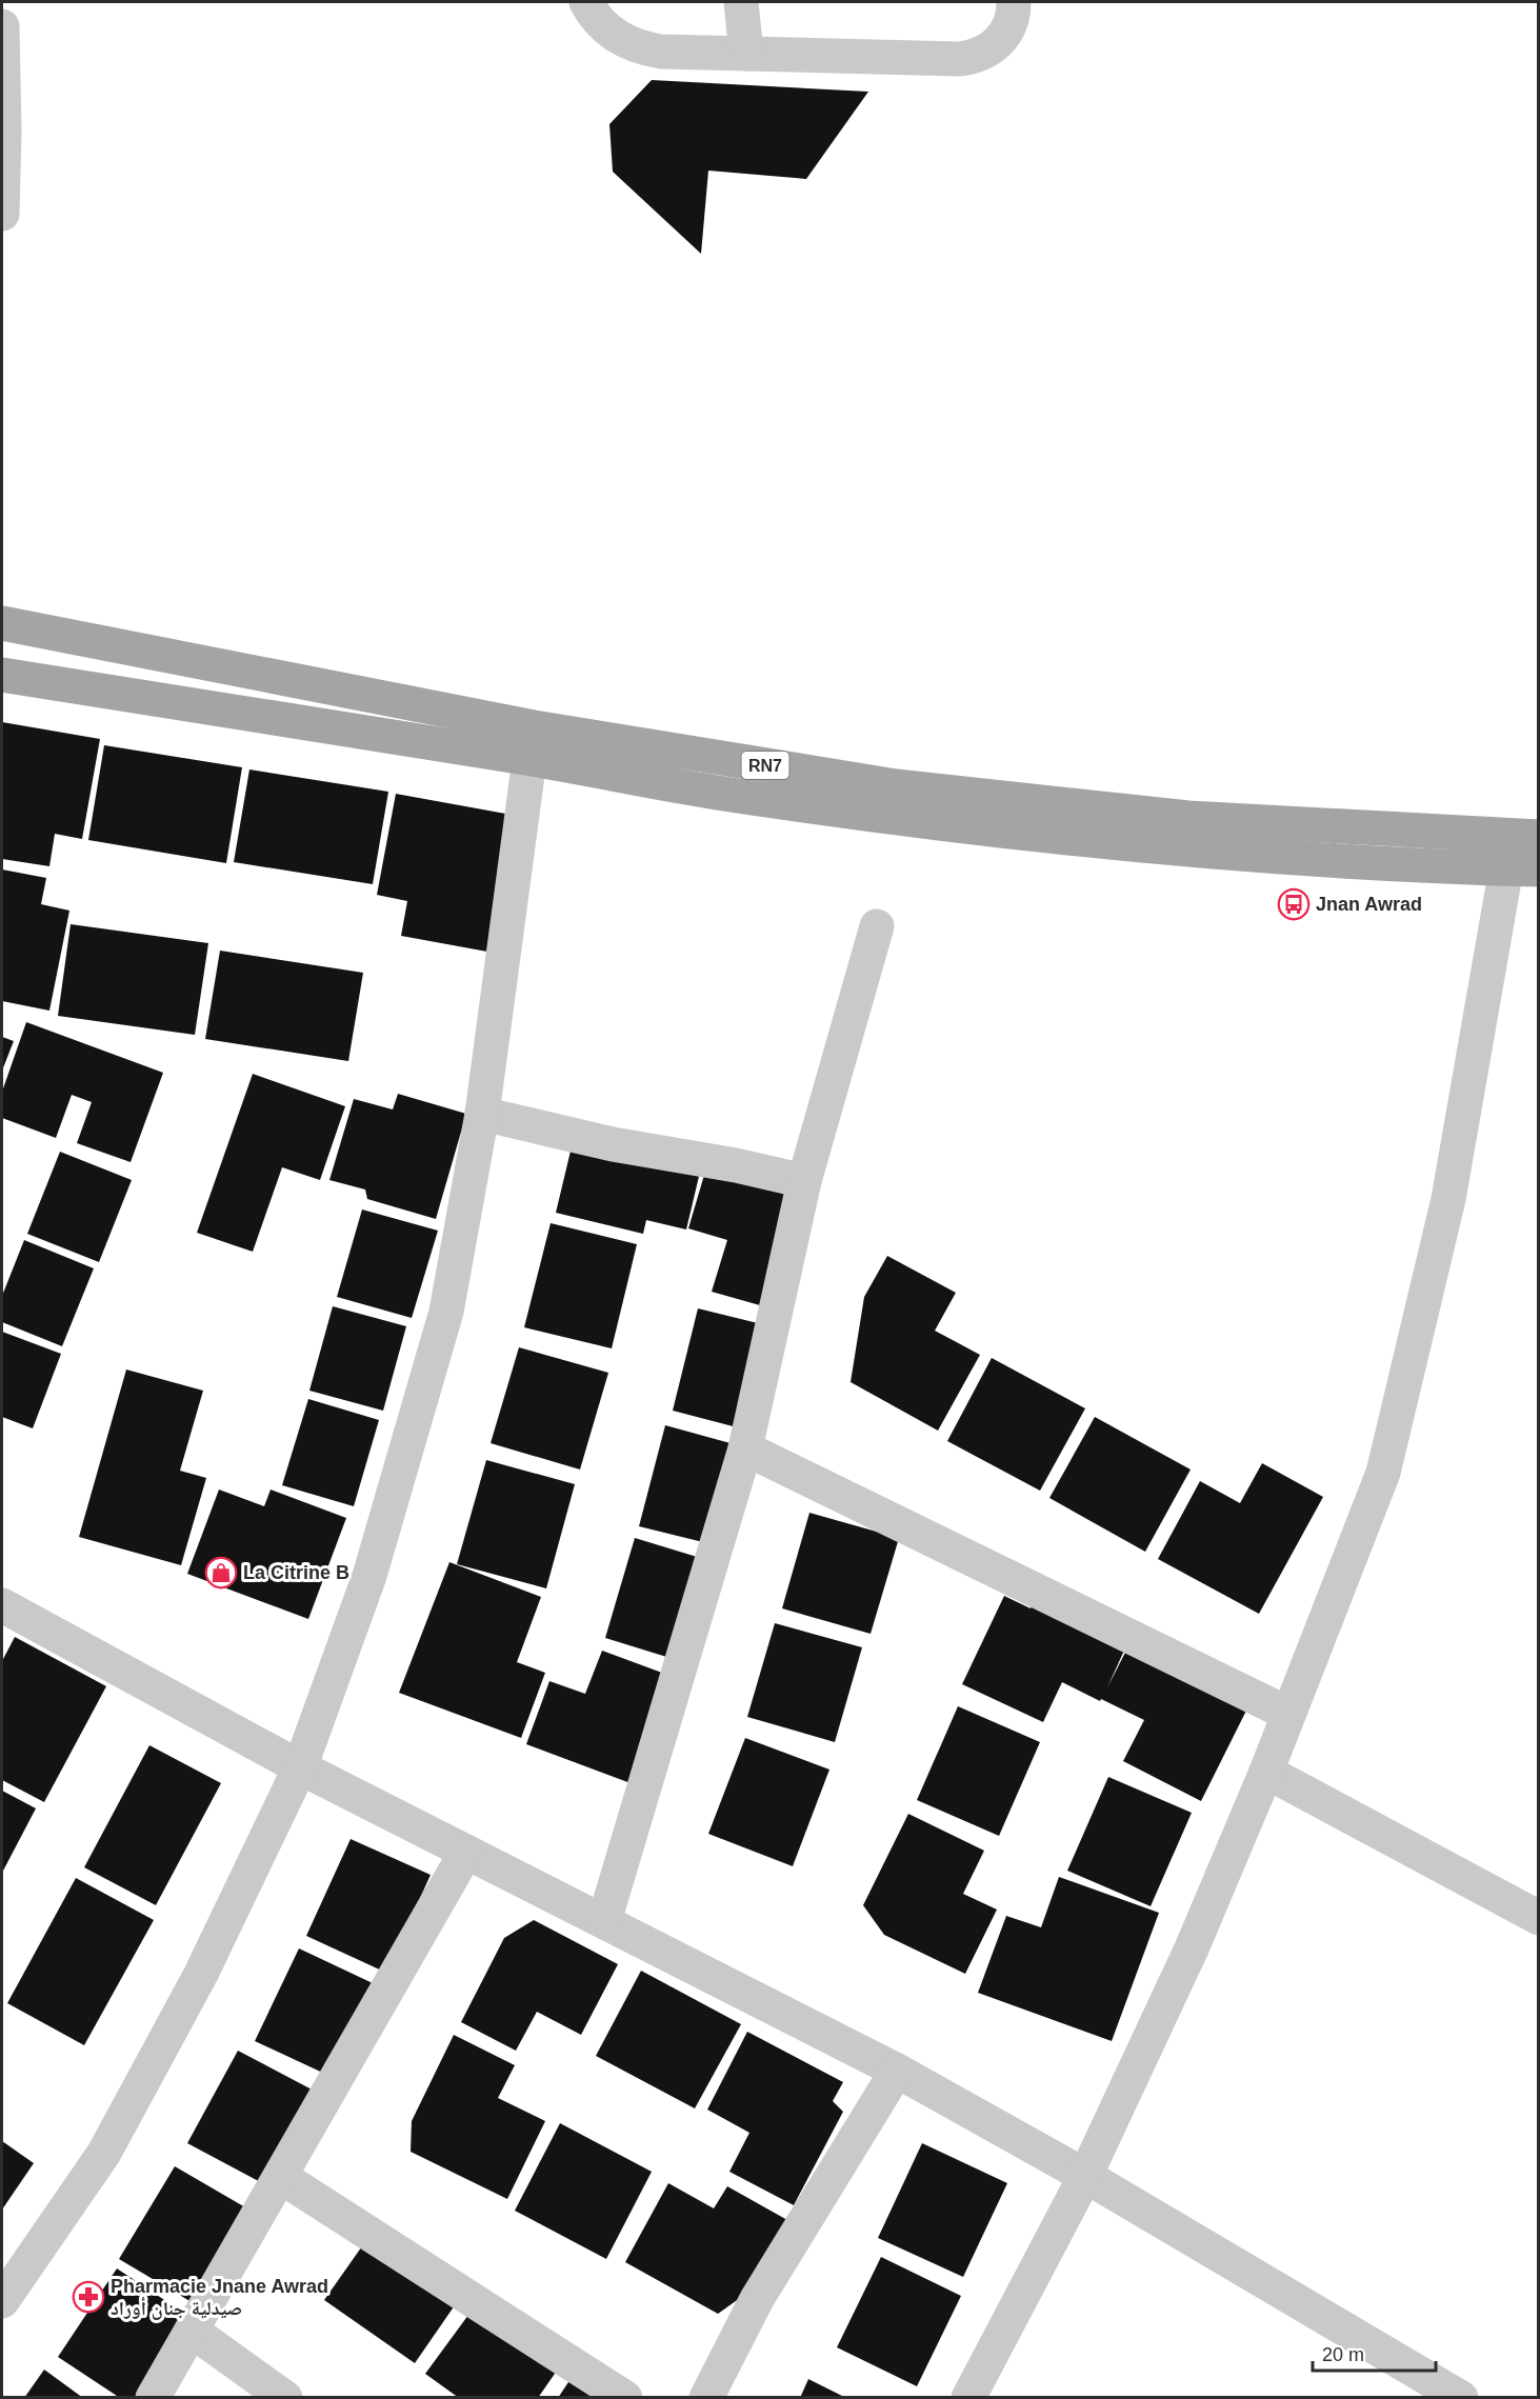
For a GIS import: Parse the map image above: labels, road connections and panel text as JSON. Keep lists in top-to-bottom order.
{
  "streets": {
    "main road": ["RN7"]
  },
  "places": {
    "bus stop": ["Jnan Awrad"],
    "shop": ["La Citrine B"],
    "pharmacy": ["Pharmacie Jnane Awrad صيدلية جنان أوراد"]
  },
  "scale_bar": "20 m"
}
